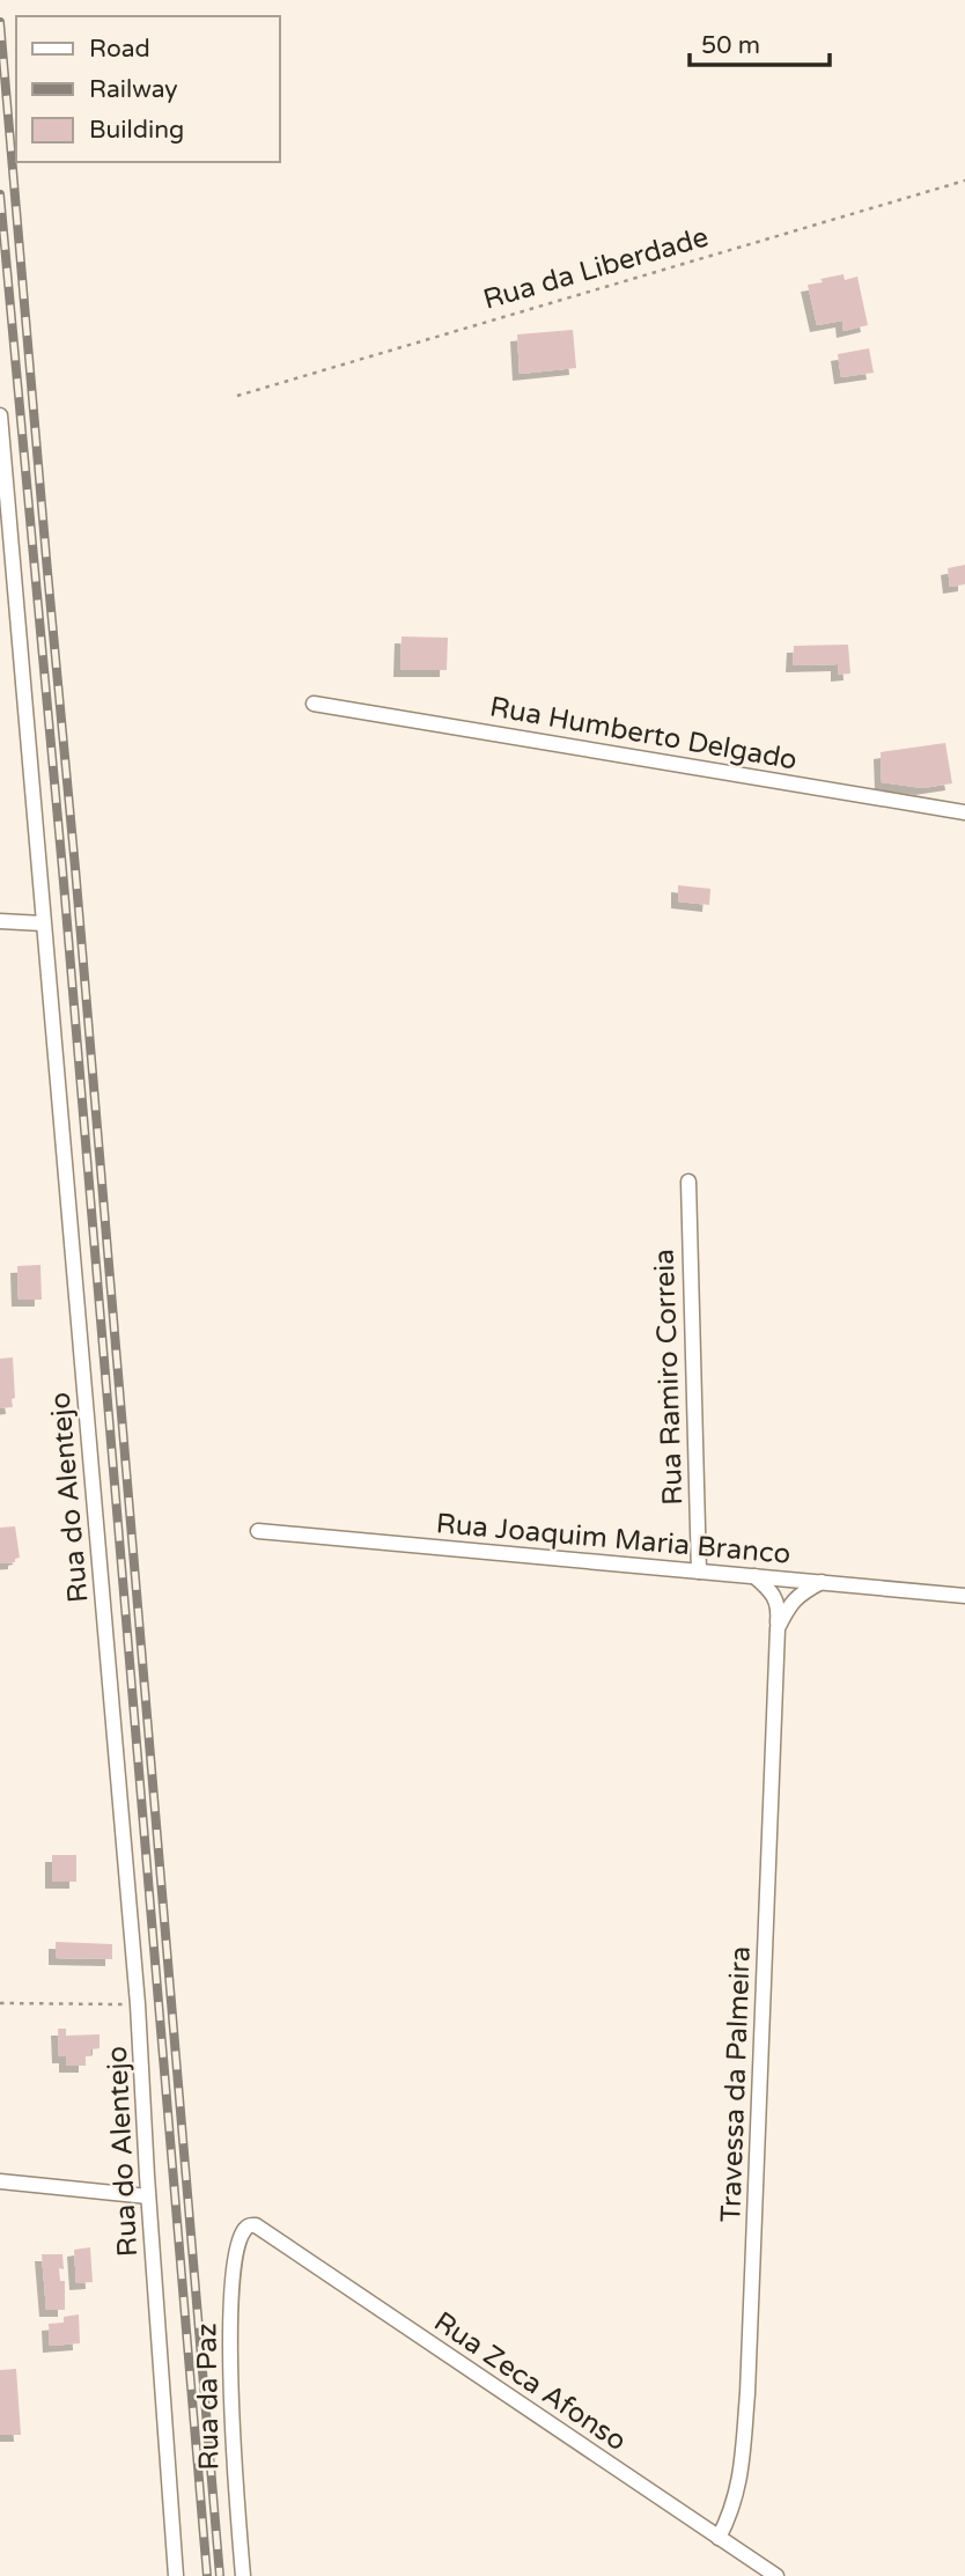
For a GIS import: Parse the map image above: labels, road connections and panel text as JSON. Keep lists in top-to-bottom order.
{
  "streets": {
    "street": [
      "Rua Humberto Delgado",
      "Rua Ramiro Correia",
      "Rua do Alentejo",
      "Rua Joaquim Maria Branco",
      "Travessa da Palmeira",
      "Rua Zeca Afonso",
      "Rua da Paz"
    ],
    "path": ["Rua da Liberdade"]
  },
  "crossings": [
    ["Rua Ramiro Correia", "Rua Joaquim Maria Branco"],
    ["Rua Joaquim Maria Branco", "Travessa da Palmeira"],
    ["Travessa da Palmeira", "Rua Zeca Afonso"],
    ["Rua Zeca Afonso", "Rua da Paz"]
  ],
  "legend": ["Road", "Railway", "Building"],
  "scale_bar": "50 m"
}
